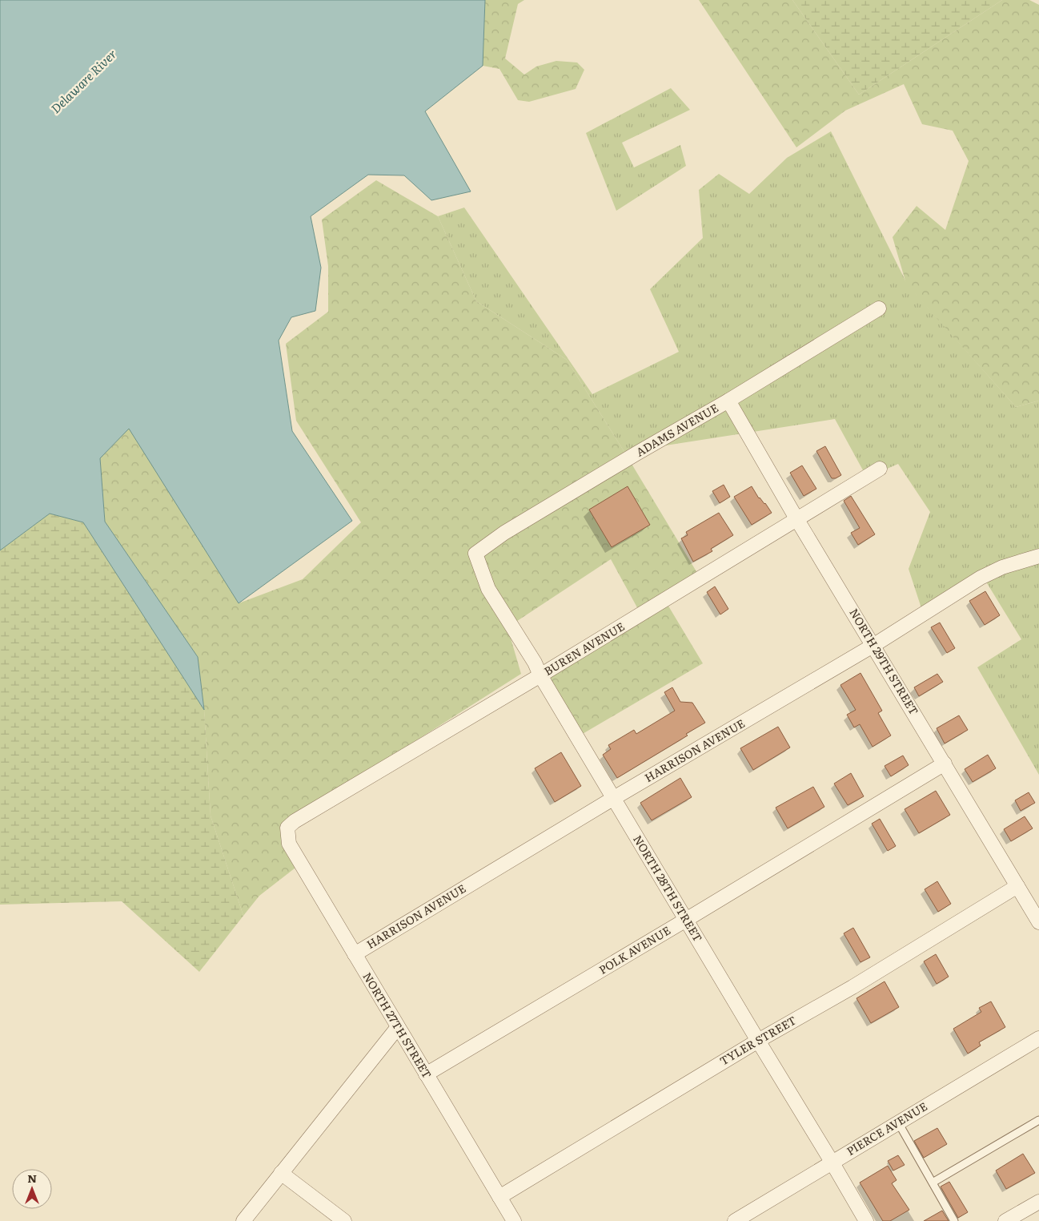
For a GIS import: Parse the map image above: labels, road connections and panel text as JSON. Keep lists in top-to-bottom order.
{
  "streets": {
    "street": [
      "ADAMS AVENUE",
      "BUREN AVENUE",
      "NORTH 29TH STREET",
      "HARRISON AVENUE",
      "NORTH 28TH STREET",
      "POLK AVENUE",
      "NORTH 27TH STREET",
      "TYLER STREET",
      "PIERCE AVENUE"
    ]
  },
  "crossings": [
    ["ADAMS AVENUE", "NORTH 29TH STREET"],
    ["ADAMS AVENUE", "NORTH 28TH STREET"],
    ["BUREN AVENUE", "NORTH 29TH STREET"],
    ["BUREN AVENUE", "NORTH 28TH STREET"],
    ["BUREN AVENUE", "NORTH 27TH STREET"],
    ["NORTH 29TH STREET", "HARRISON AVENUE"],
    ["NORTH 29TH STREET", "POLK AVENUE"],
    ["NORTH 29TH STREET", "TYLER STREET"],
    ["HARRISON AVENUE", "NORTH 28TH STREET"],
    ["HARRISON AVENUE", "NORTH 27TH STREET"],
    ["NORTH 28TH STREET", "POLK AVENUE"],
    ["NORTH 28TH STREET", "TYLER STREET"],
    ["NORTH 28TH STREET", "PIERCE AVENUE"],
    ["POLK AVENUE", "NORTH 27TH STREET"],
    ["NORTH 27TH STREET", "TYLER STREET"]
  ],
  "water": ["Delaware River"],
  "north": "top"
}
